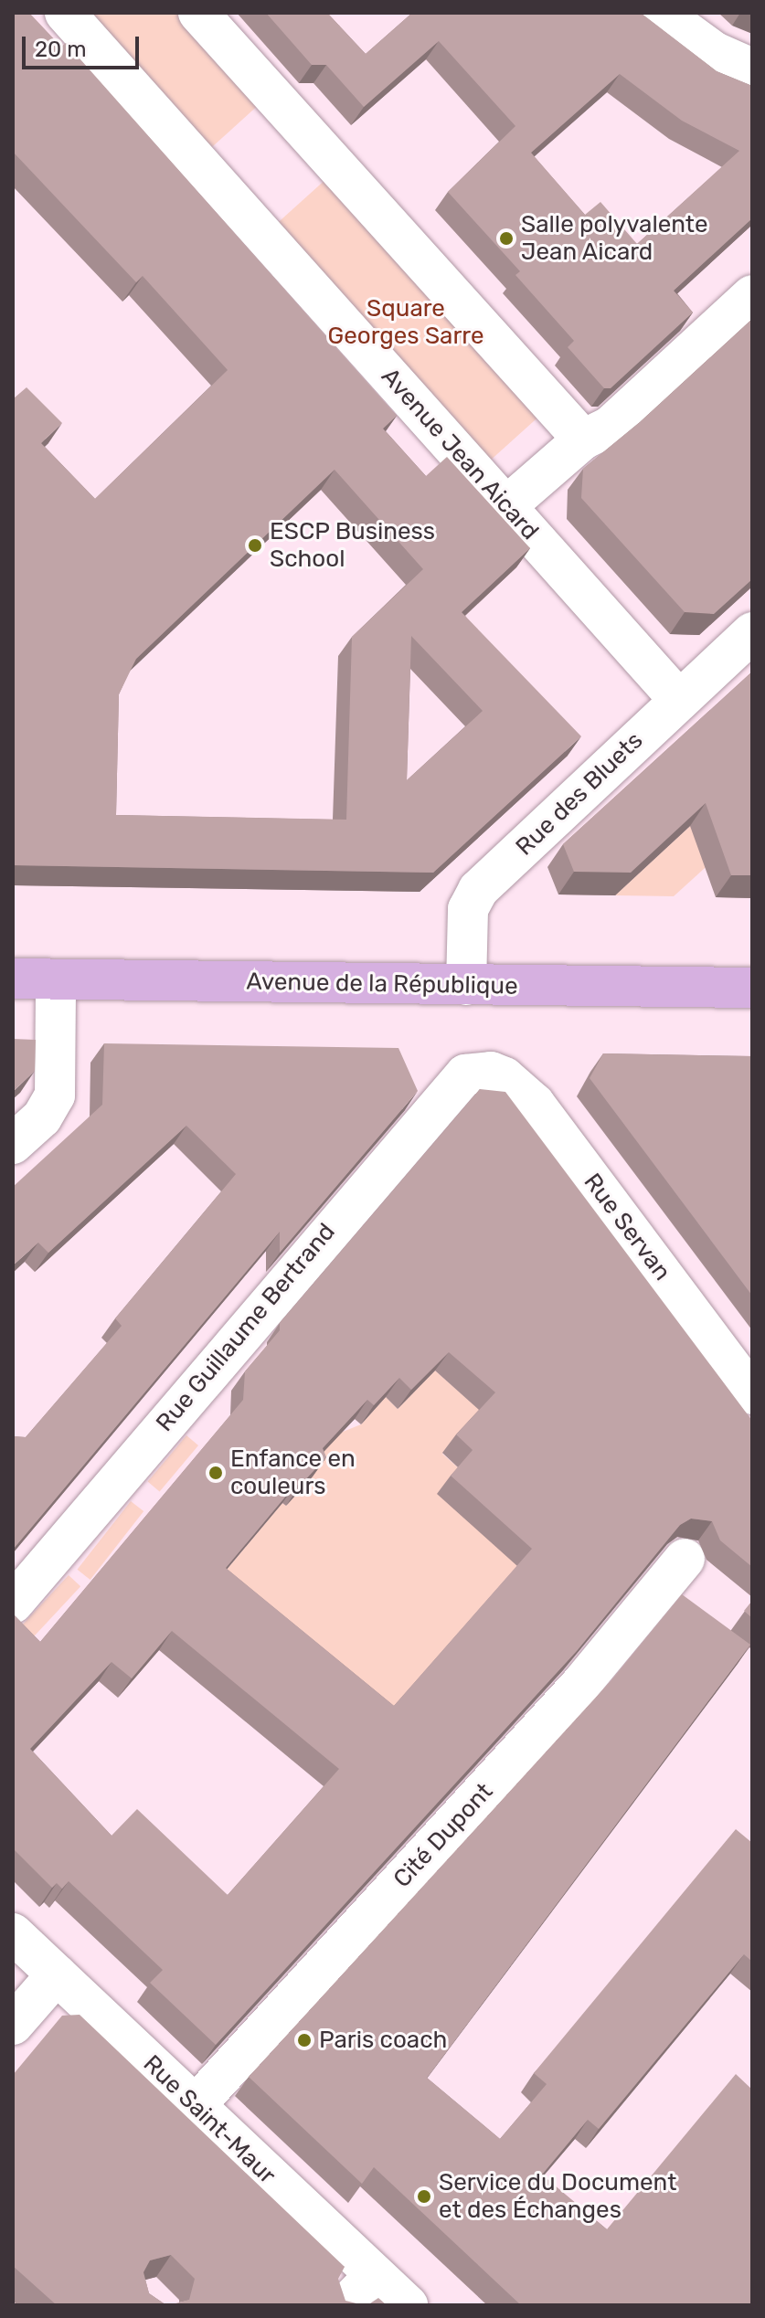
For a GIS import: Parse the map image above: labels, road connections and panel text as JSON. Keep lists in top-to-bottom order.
{
  "streets": {
    "main road": ["Avenue de la République"],
    "street": [
      "Avenue Jean Aicard",
      "Rue des Bluets",
      "Rue Servan",
      "Rue Guillaume Bertrand",
      "Cité Dupont",
      "Rue Saint-Maur"
    ]
  },
  "crossings": [
    ["Avenue Jean Aicard", "Rue des Bluets"],
    ["Rue des Bluets", "Avenue de la République"],
    ["Rue Servan", "Rue Guillaume Bertrand"],
    ["Cité Dupont", "Rue Saint-Maur"]
  ],
  "parks": ["Square Georges Sarre"],
  "places": [
    "Salle polyvalente Jean Aicard",
    "ESCP Business School",
    "Enfance en couleurs",
    "Paris coach",
    "Service du Document et des Échanges"
  ],
  "scale_bar": "20 m"
}
